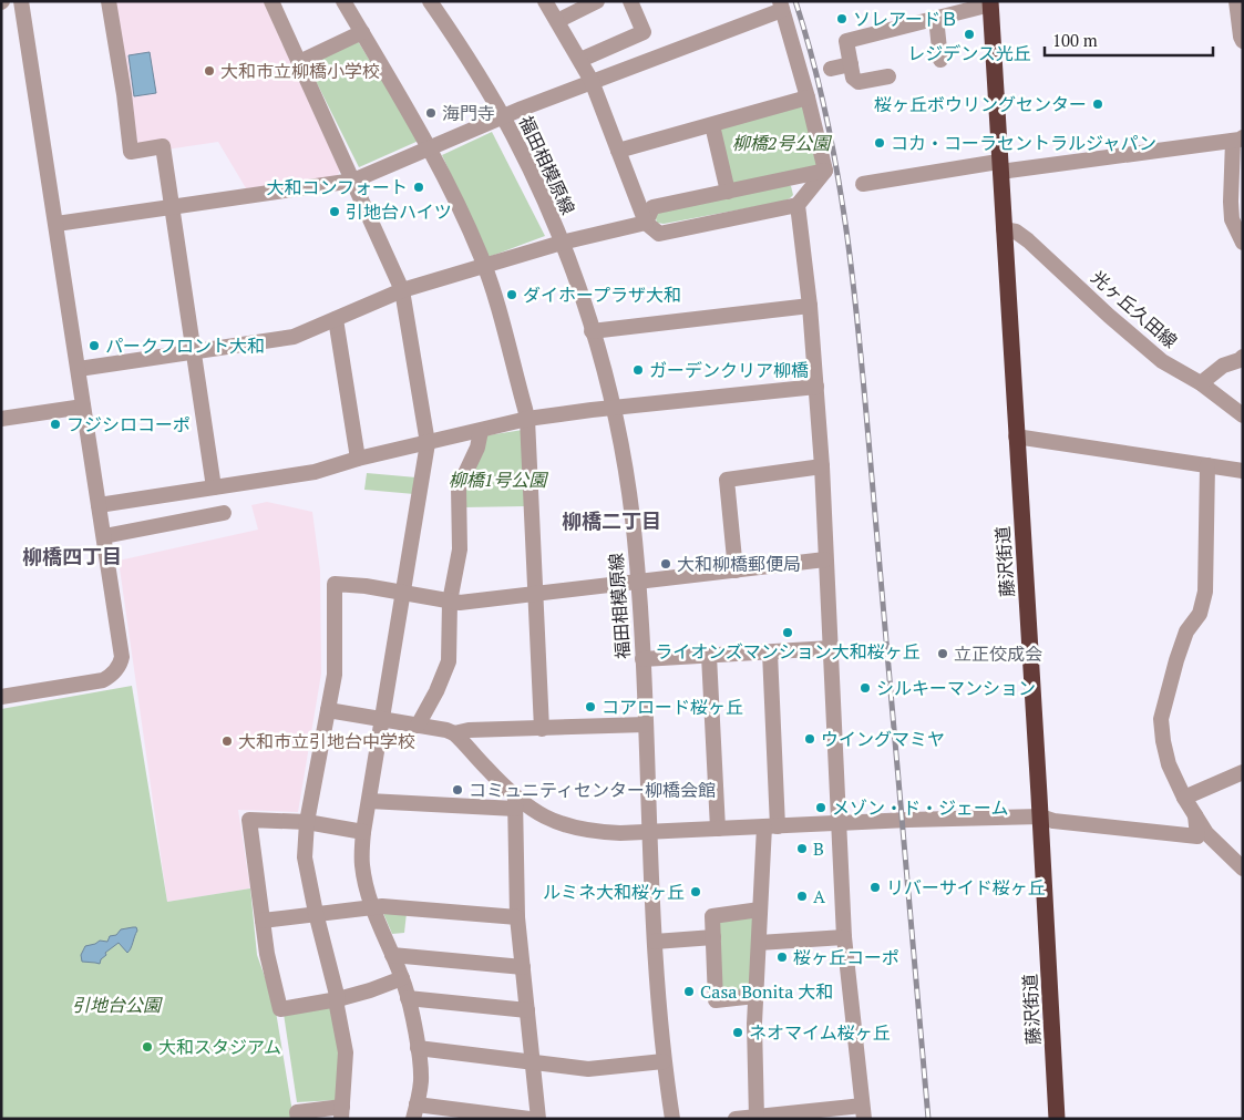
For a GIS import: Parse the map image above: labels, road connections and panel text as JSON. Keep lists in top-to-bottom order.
{
  "streets": {
    "highway": ["藤沢街道"],
    "street": ["福田相模原線", "光ヶ丘久田線"]
  },
  "crossings": [
    ["光ヶ丘久田線", "藤沢街道"]
  ],
  "districts": ["柳橋二丁目", "柳橋四丁目"],
  "parks": ["柳橋2号公園", "柳橋1号公園", "引地台公園"],
  "places": [
    "ソレアードＢ",
    "レジデンス光丘",
    "大和市立柳橋小学校",
    "桜ヶ丘ボウリングセンター",
    "海門寺",
    "コカ・コーラセントラルジャパン",
    "大和コンフォート",
    "引地台ハイツ",
    "ダイホープラザ大和",
    "パークフロント大和",
    "ガーデンクリア柳橋",
    "フジシロコーポ",
    "大和柳橋郵便局",
    "ライオンズマンション大和桜ヶ丘",
    "立正佼成会",
    "シルキーマンション",
    "コアロード桜ヶ丘",
    "ウイングマミヤ",
    "大和市立引地台中学校",
    "コミュニティセンター柳橋会館",
    "メゾン・ド・ジェーム",
    "B",
    "リバーサイド桜ヶ丘",
    "ルミネ大和桜ヶ丘",
    "A",
    "桜ヶ丘コーポ",
    "Casa Bonita 大和",
    "ネオマイム桜ヶ丘",
    "大和スタジアム"
  ],
  "scale_bar": "100 m"
}
